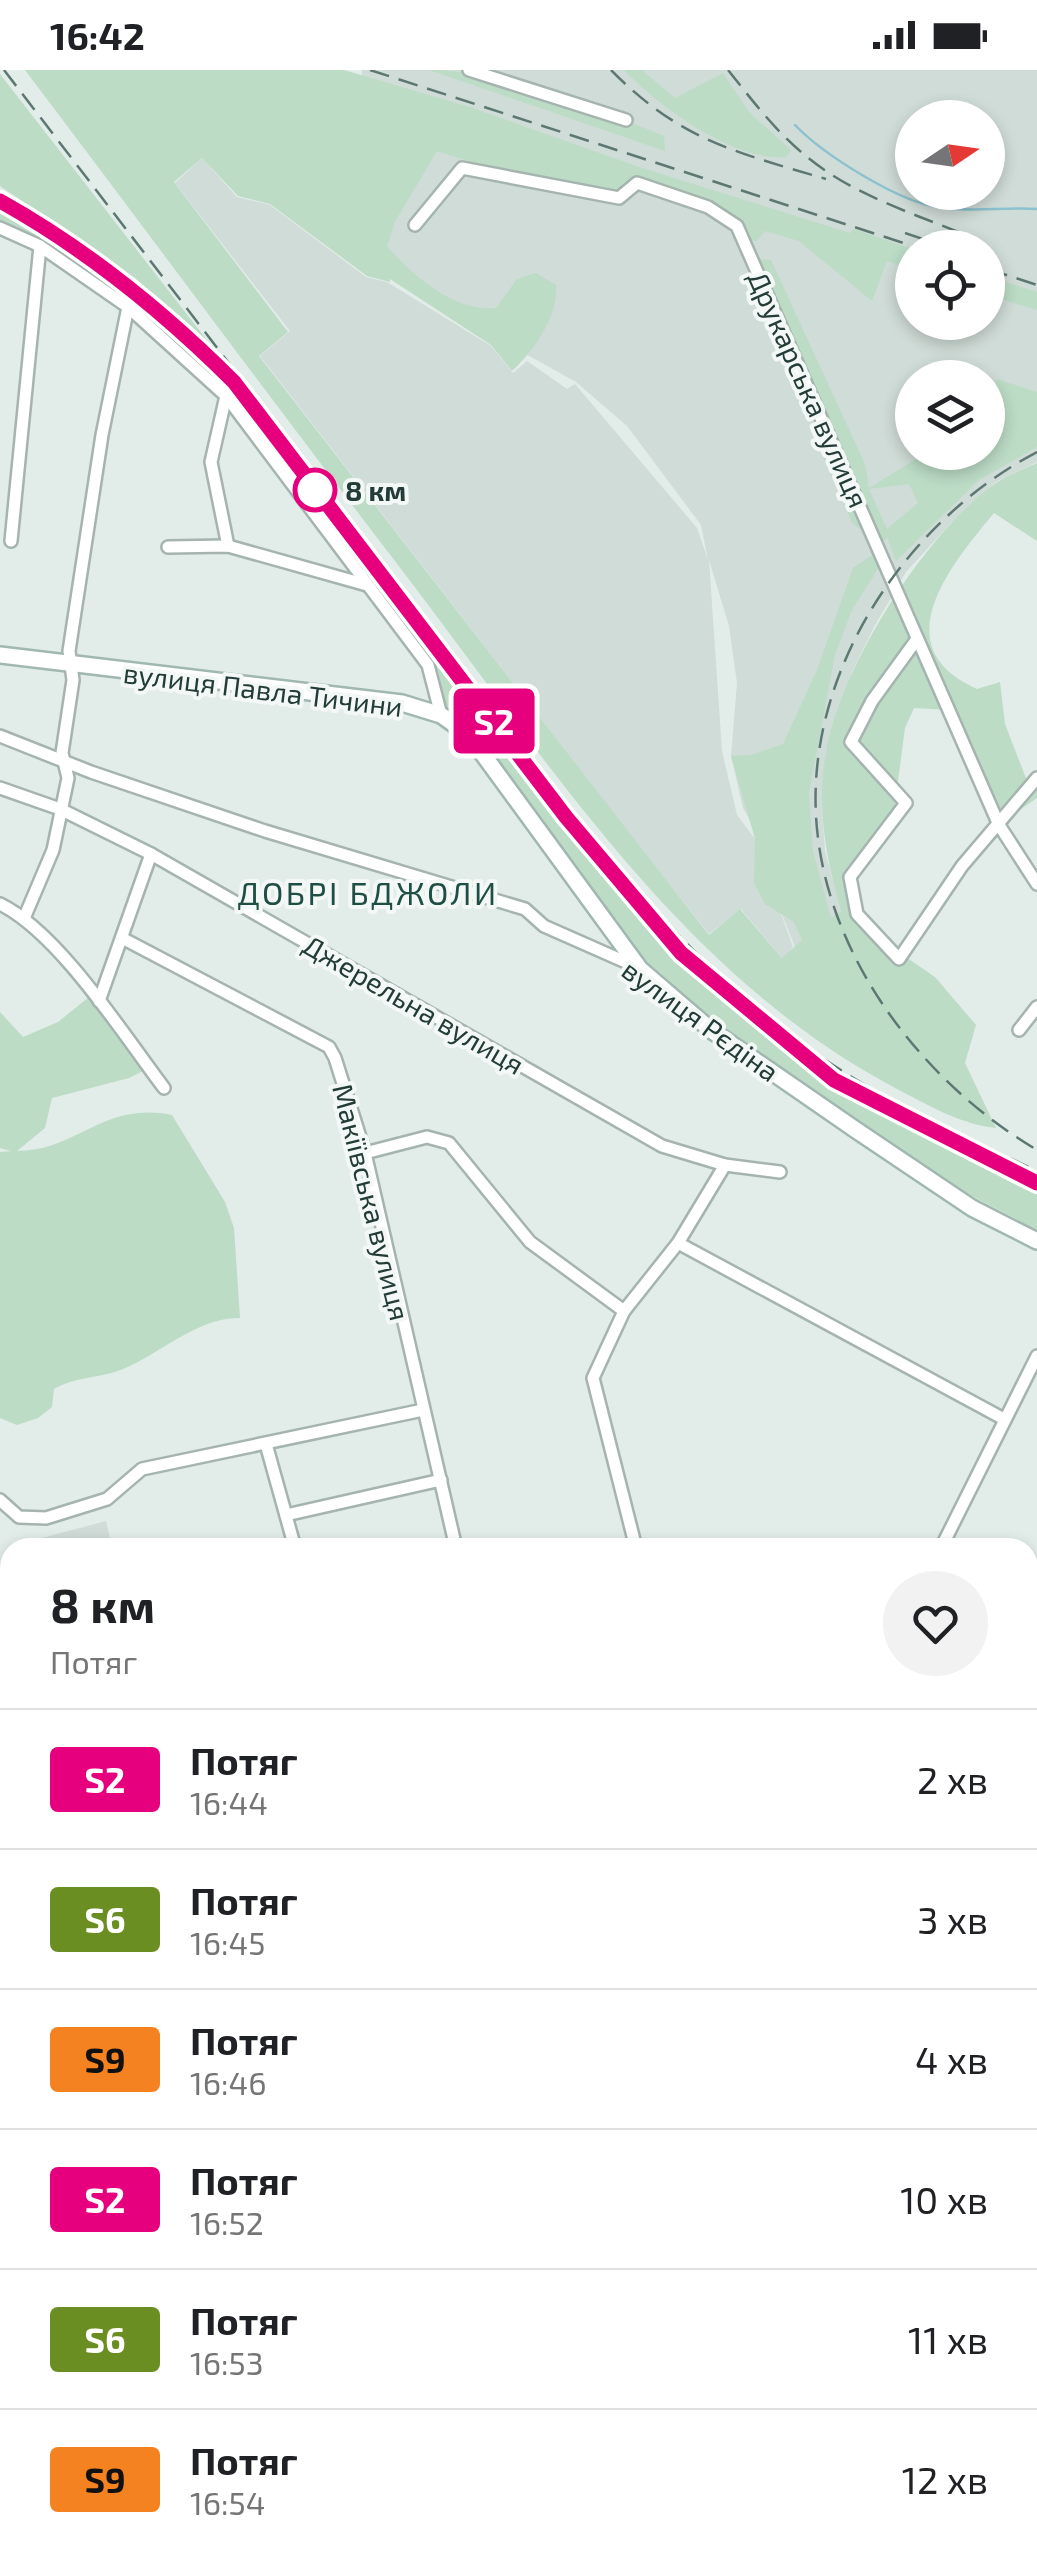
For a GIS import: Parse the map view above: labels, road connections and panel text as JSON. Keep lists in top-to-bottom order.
{
  "streets": {
    "main road": ["вулиця Павла Тичини", "вулиця Рєдіна"],
    "street": ["Друкарська вулиця", "Джерельна вулиця", "Макіївська вулиця"]
  },
  "crossings": [
    ["вулиця Павла Тичини", "вулиця Рєдіна"]
  ],
  "districts": ["ДОБРІ БДЖОЛИ"],
  "places": ["8 км"],
  "north": "right",
  "page": {
    "status": "16:42",
    "on_map": "S2",
    "heading": ["8 км", "Потяг"],
    "list": [
      {
        "mark": "S2",
        "name": "Потяг",
        "note": "16:44",
        "value": "2 хв"
      },
      {
        "mark": "S6",
        "name": "Потяг",
        "note": "16:45",
        "value": "3 хв"
      },
      {
        "mark": "S9",
        "name": "Потяг",
        "note": "16:46",
        "value": "4 хв"
      },
      {
        "mark": "S2",
        "name": "Потяг",
        "note": "16:52",
        "value": "10 хв"
      },
      {
        "mark": "S6",
        "name": "Потяг",
        "note": "16:53",
        "value": "11 хв"
      },
      {
        "mark": "S9",
        "name": "Потяг",
        "note": "16:54",
        "value": "12 хв"
      }
    ]
  }
}
